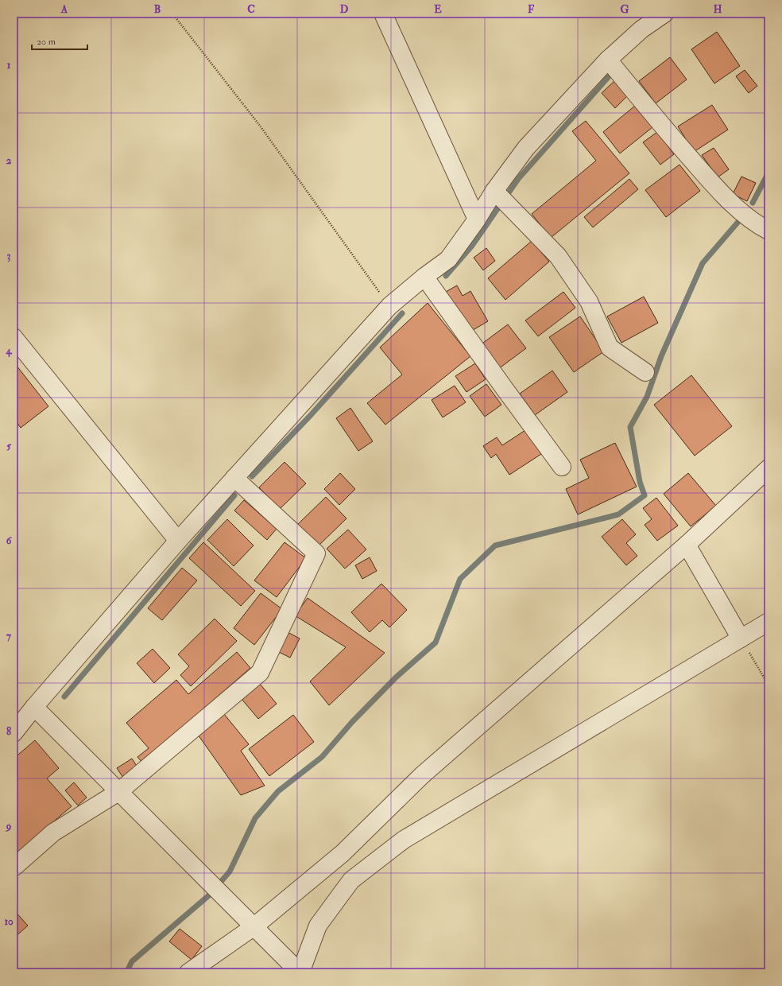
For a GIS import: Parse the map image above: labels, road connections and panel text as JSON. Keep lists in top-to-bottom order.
{
  "scale_bar": "20 m",
  "grid": {
    "columns": [
      "A",
      "B",
      "C",
      "D",
      "E",
      "F",
      "G",
      "H"
    ],
    "rows": [
      "1",
      "2",
      "3",
      "4",
      "5",
      "6",
      "7",
      "8",
      "9",
      "10"
    ]
  }
}
